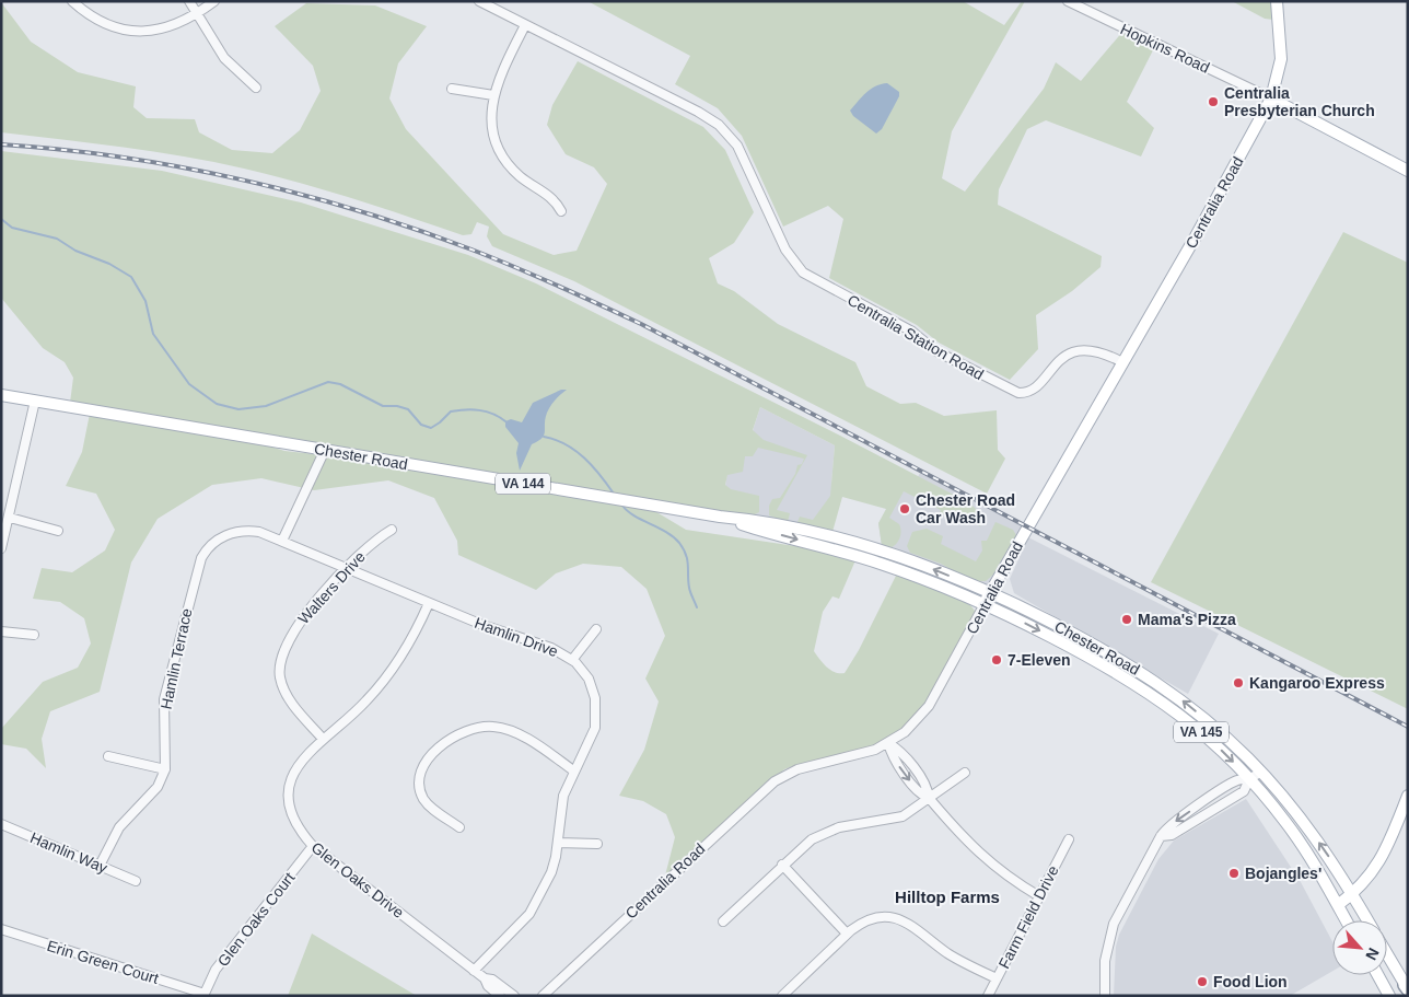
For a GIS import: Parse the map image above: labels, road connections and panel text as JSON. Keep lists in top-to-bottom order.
{
  "streets": {
    "main road": [
      "Hopkins Road",
      "Centralia Road",
      "Chester Road",
      "VA 144",
      "VA 145"
    ],
    "street": [
      "Centralia Station Road",
      "Walters Drive",
      "Hamlin Drive",
      "Hamlin Terrace",
      "Hamlin Way",
      "Glen Oaks Drive",
      "Farm Field Drive",
      "Glen Oaks Court",
      "Erin Green Court"
    ]
  },
  "crossings": [
    ["Hopkins Road", "Centralia Road"],
    ["Centralia Road", "Centralia Station Road"],
    ["Centralia Road", "Chester Road"],
    ["Walters Drive", "Hamlin Drive"],
    ["Walters Drive", "Glen Oaks Drive"],
    ["Hamlin Drive", "Hamlin Terrace"],
    ["Hamlin Drive", "Glen Oaks Drive"],
    ["Glen Oaks Drive", "Glen Oaks Court"],
    ["Glen Oaks Court", "Erin Green Court"]
  ],
  "districts": ["Hilltop Farms"],
  "places": [
    "Centralia Presbyterian Church",
    "Chester Road Car Wash",
    "Mama's Pizza",
    "7-Eleven",
    "Kangaroo Express",
    "Bojangles'",
    "Food Lion"
  ],
  "north": "bottom right"
}
